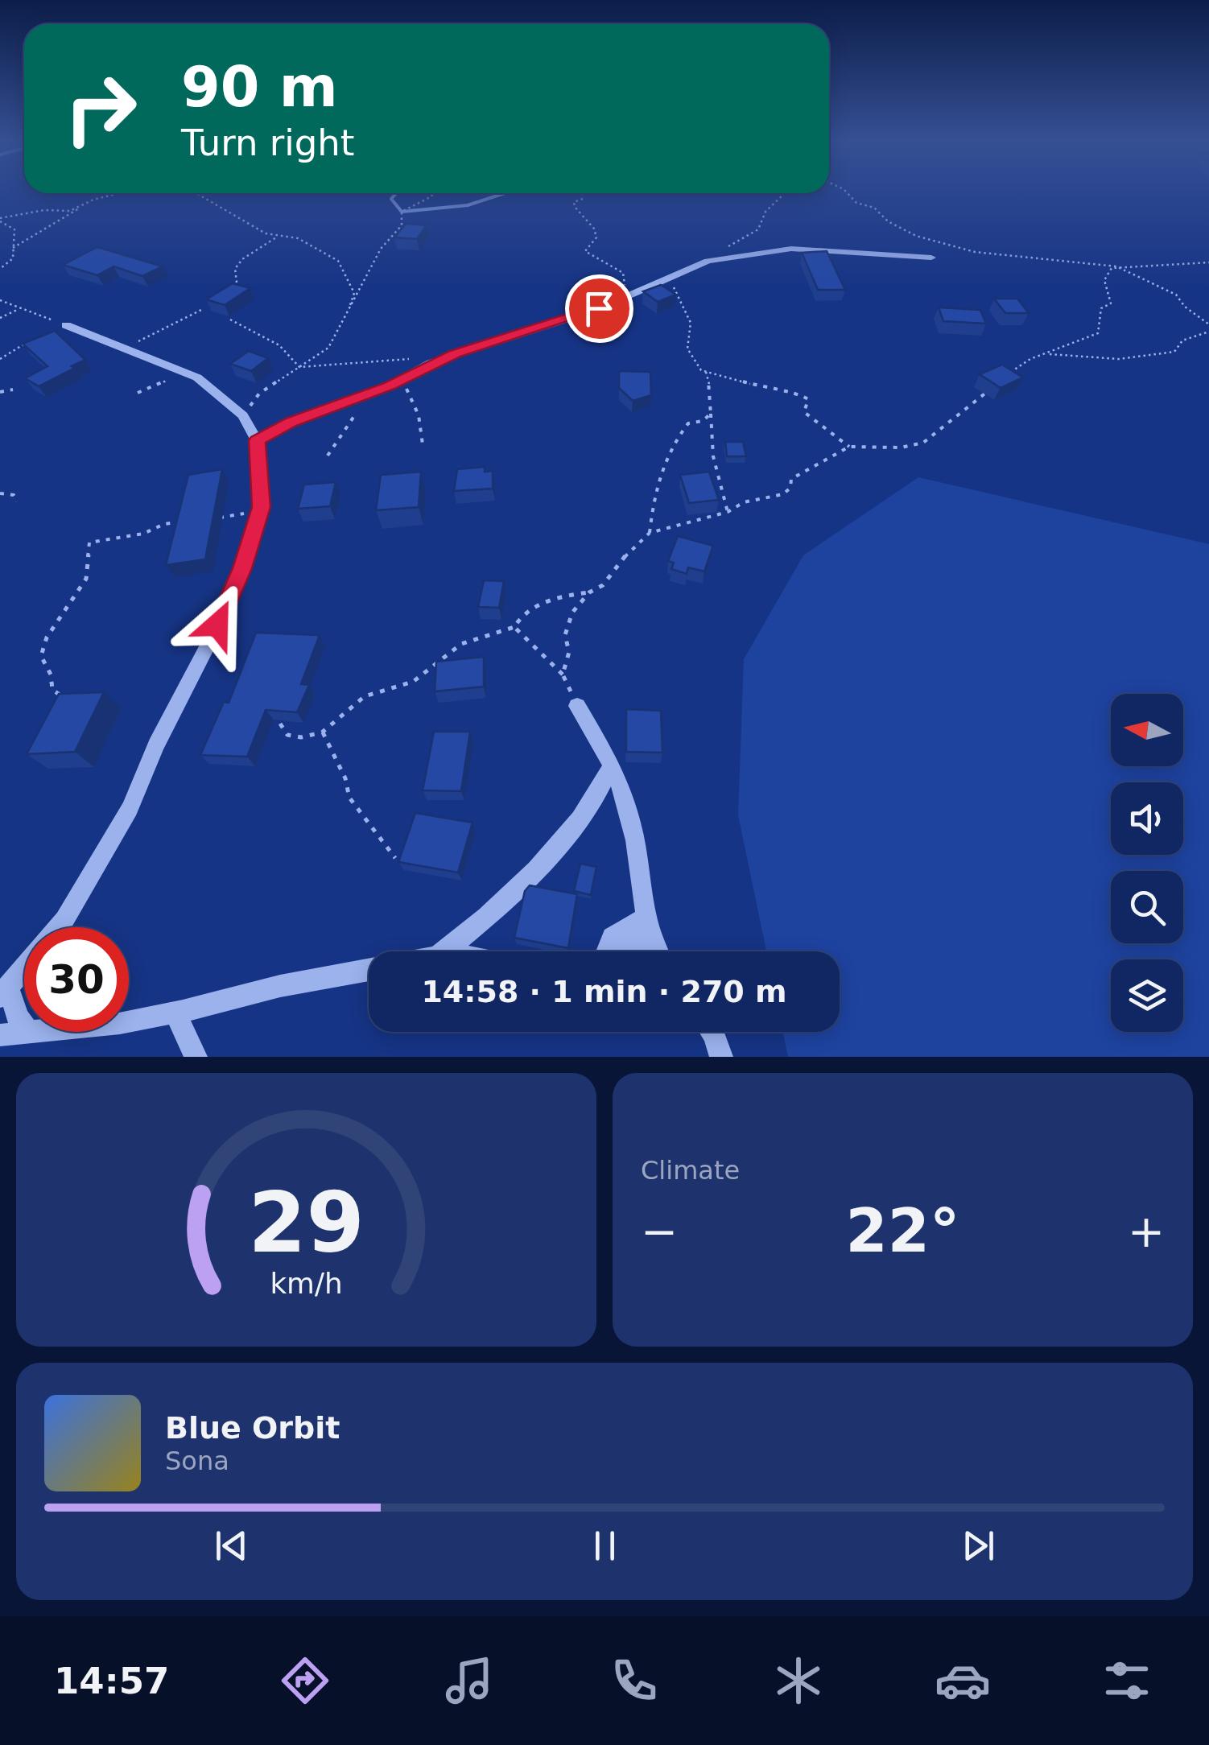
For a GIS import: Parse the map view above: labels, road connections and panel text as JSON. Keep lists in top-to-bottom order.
{
  "north": "left",
  "page": {
    "turn": ["90 m", "Turn right"],
    "limit": "30",
    "trip": "14:58 · 1 min · 270 m",
    "tile": "Climate",
    "heat": ["−", "22°", "+"],
    "song": ["Blue Orbit", "Sona"],
    "tabs": "14:57",
    "gauge": ["29", "km/h"]
  }
}
